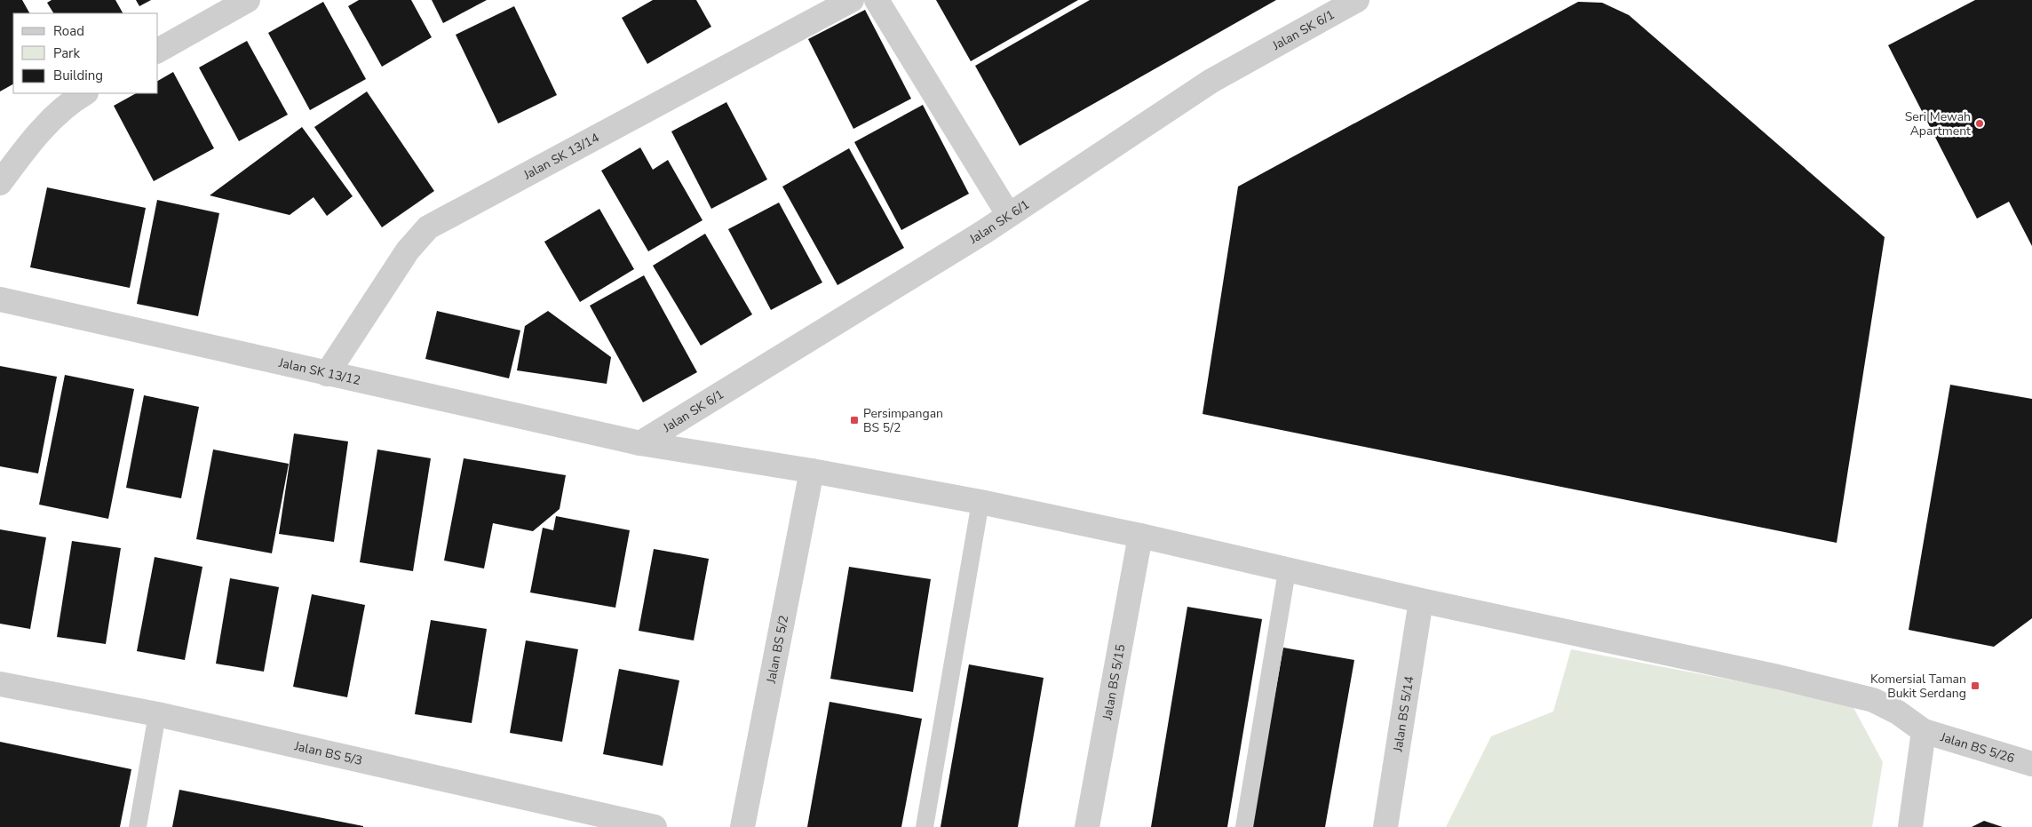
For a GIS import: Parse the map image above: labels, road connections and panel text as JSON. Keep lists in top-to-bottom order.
{
  "streets": {
    "street": [
      "Jalan SK 6/1",
      "Jalan SK 13/14",
      "Jalan SK 13/12",
      "Jalan BS 5/2",
      "Jalan BS 5/15",
      "Jalan BS 5/14",
      "Jalan BS 5/26",
      "Jalan BS 5/3"
    ]
  },
  "crossings": [
    ["Jalan SK 6/1", "Jalan SK 13/12"],
    ["Jalan SK 13/14", "Jalan SK 13/12"],
    ["Jalan SK 13/12", "Jalan BS 5/2"],
    ["Jalan SK 13/12", "Jalan BS 5/15"],
    ["Jalan SK 13/12", "Jalan BS 5/26"],
    ["Jalan BS 5/14", "Jalan BS 5/26"]
  ],
  "places": {
    "other": ["Seri Mewah Apartment"],
    "transit": ["Persimpangan BS 5/2", "Komersial Taman Bukit Serdang"]
  },
  "legend": ["Road", "Park", "Building"]
}
